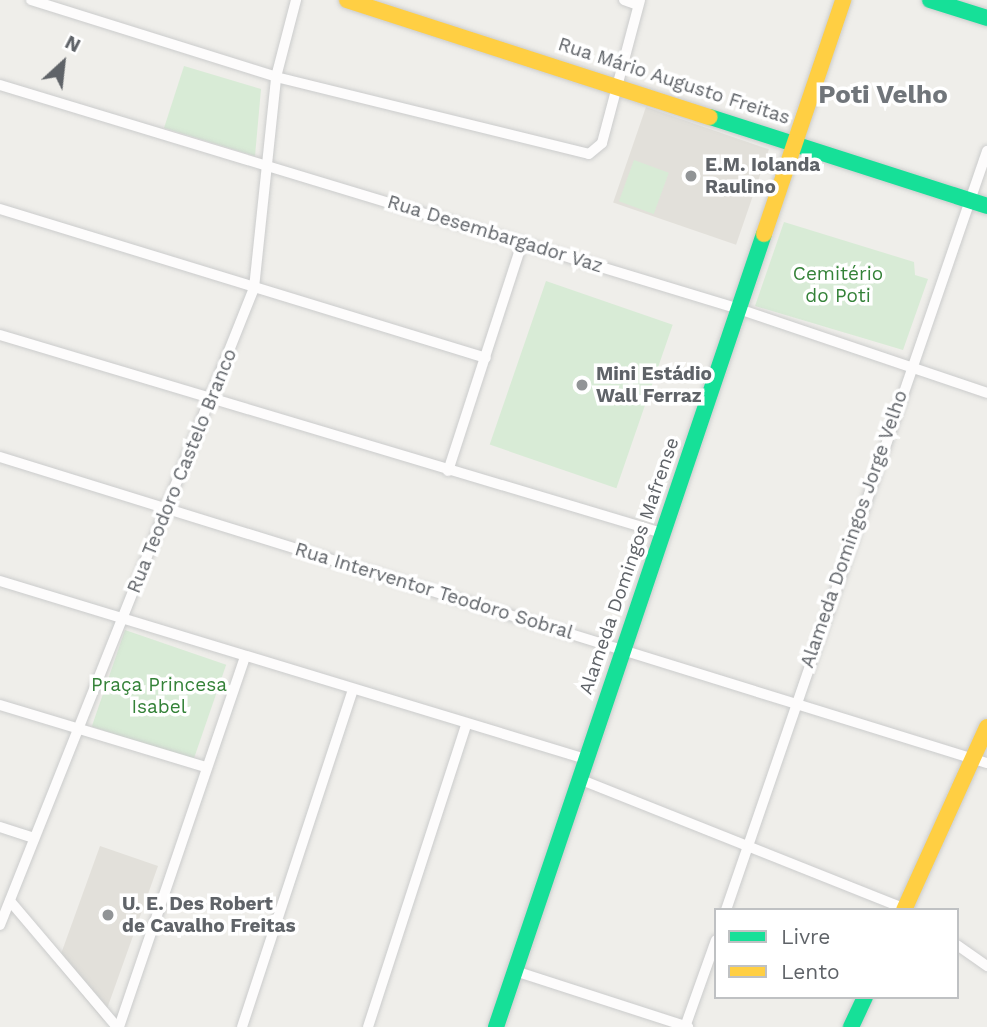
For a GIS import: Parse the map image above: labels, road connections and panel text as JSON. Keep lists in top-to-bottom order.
{
  "streets": {
    "street": [
      "Rua Mário Augusto Freitas",
      "Rua Desembargador Vaz",
      "Rua Teodoro Castelo Branco",
      "Alameda Domingos Jorge Velho",
      "Alameda Domingos Mafrense",
      "Rua Interventor Teodoro Sobral"
    ]
  },
  "crossings": [
    ["Rua Mário Augusto Freitas", "Alameda Domingos Jorge Velho"],
    ["Rua Mário Augusto Freitas", "Alameda Domingos Mafrense"],
    ["Rua Desembargador Vaz", "Rua Teodoro Castelo Branco"],
    ["Rua Desembargador Vaz", "Alameda Domingos Jorge Velho"],
    ["Rua Desembargador Vaz", "Alameda Domingos Mafrense"],
    ["Rua Teodoro Castelo Branco", "Rua Interventor Teodoro Sobral"],
    ["Alameda Domingos Jorge Velho", "Rua Interventor Teodoro Sobral"],
    ["Alameda Domingos Mafrense", "Rua Interventor Teodoro Sobral"]
  ],
  "districts": ["Poti Velho"],
  "parks": ["Cemitério do Poti", "Praça Princesa Isabel"],
  "places": ["E.M. Iolanda Raulino", "Mini Estádio Wall Ferraz", "U. E. Des Robert de Cavalho Freitas"],
  "legend": ["Livre", "Lento"],
  "north": "top right"
}
